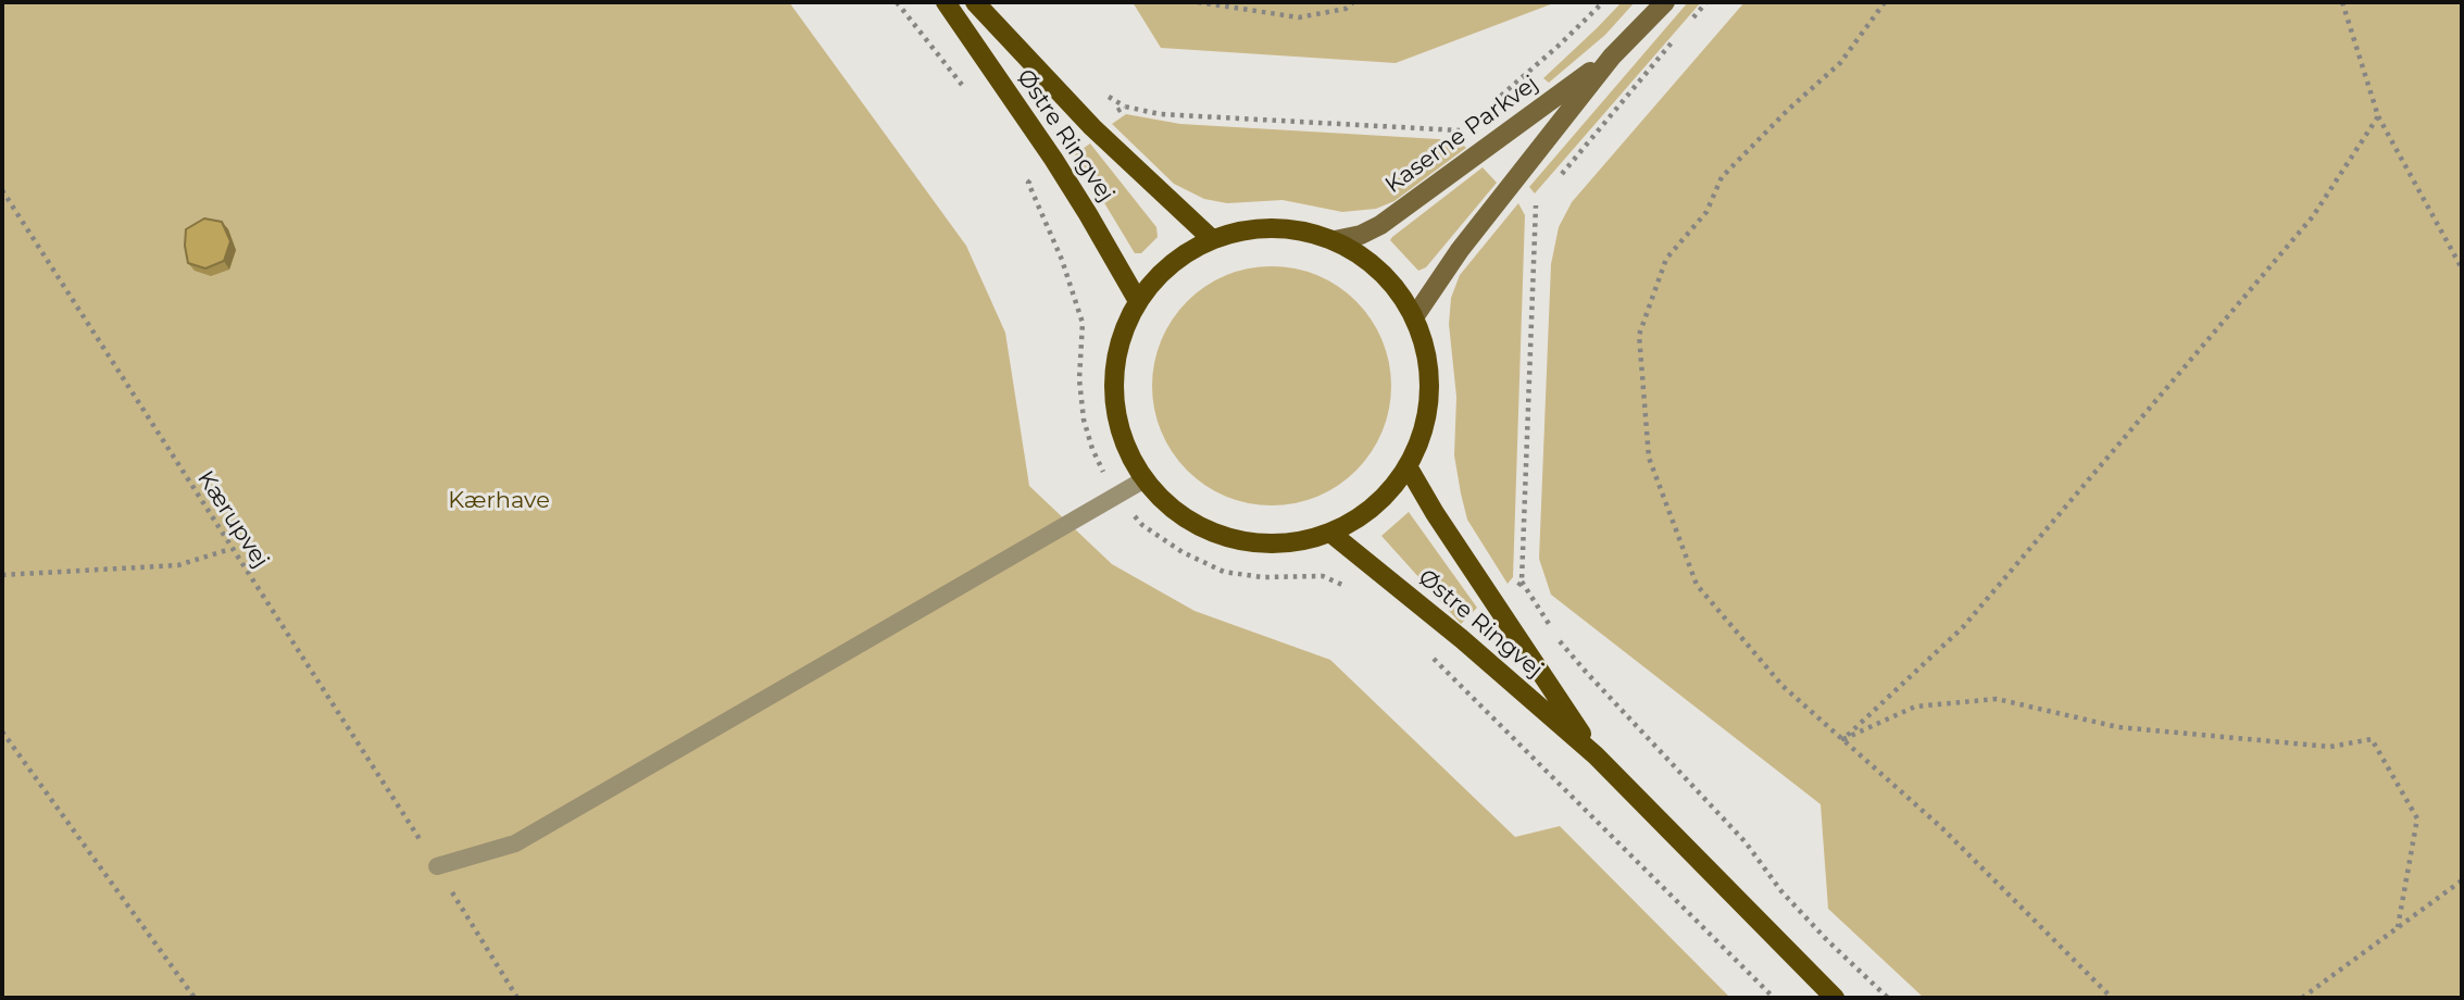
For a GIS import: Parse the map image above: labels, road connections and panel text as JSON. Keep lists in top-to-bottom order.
{
  "streets": {
    "main road": ["Østre Ringvej"],
    "street": ["Kaserne Parkvej"],
    "path": ["Kærupvej"]
  },
  "parks": ["Kærhave"]
}
